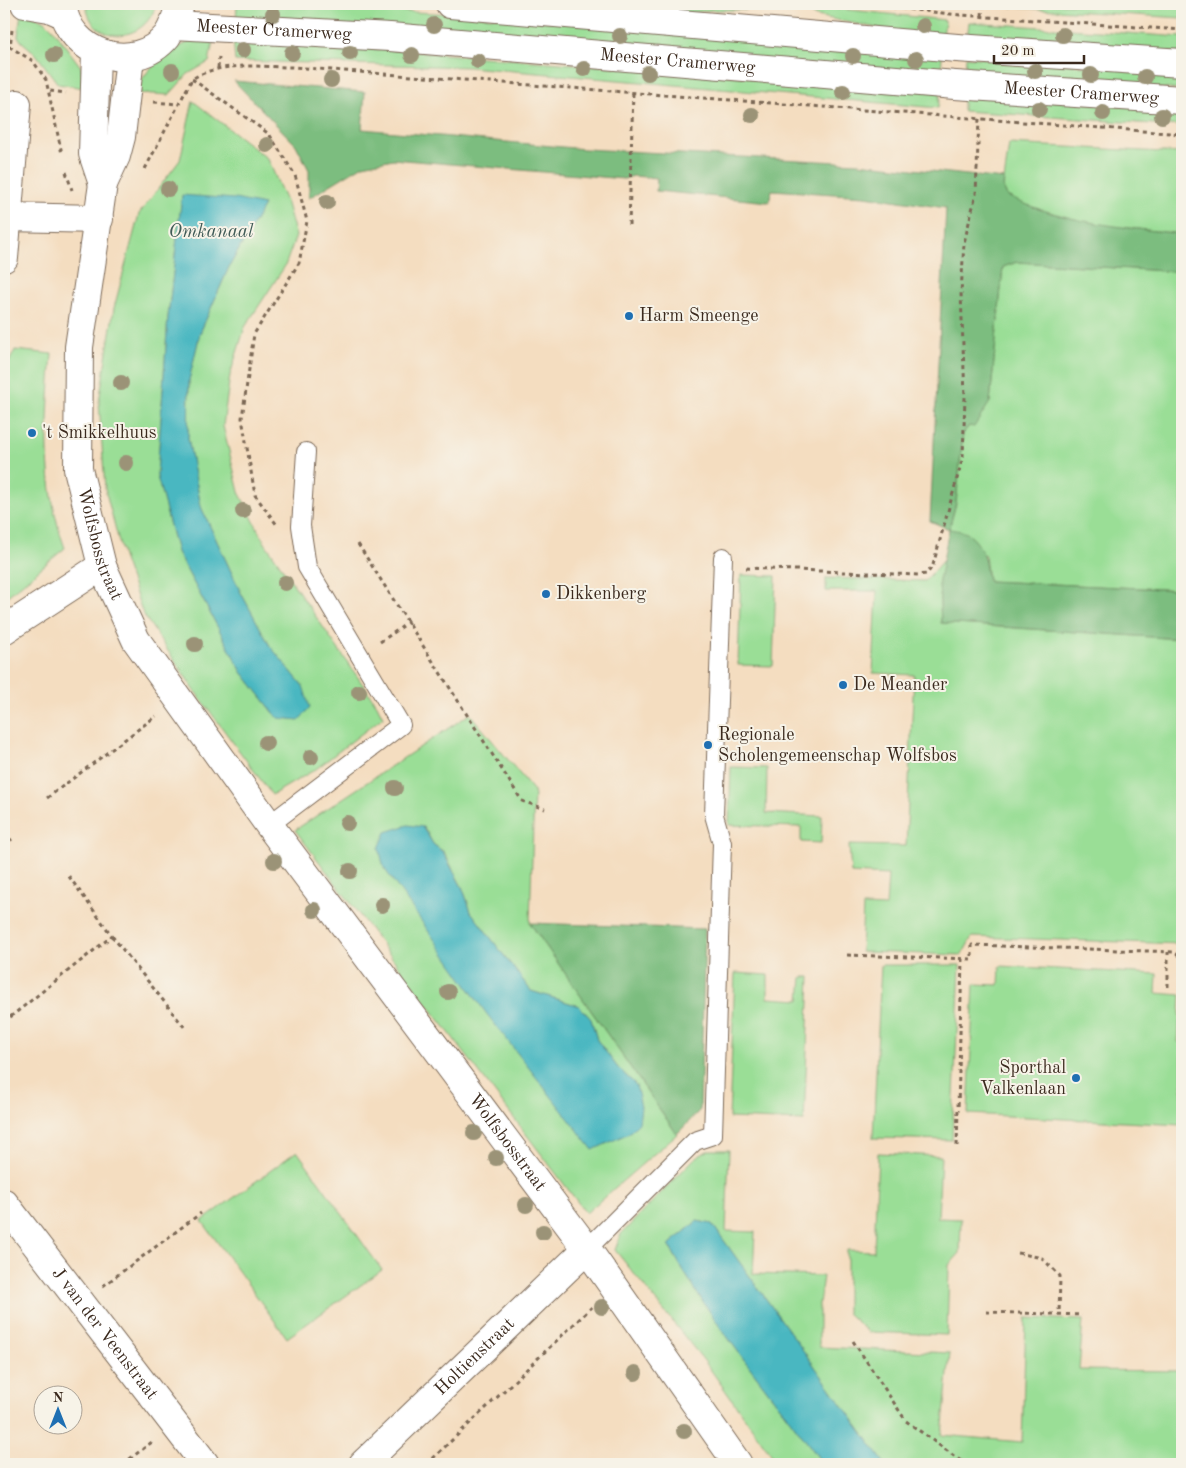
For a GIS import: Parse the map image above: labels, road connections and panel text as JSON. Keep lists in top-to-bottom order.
{
  "streets": {
    "street": [
      "Meester Cramerweg",
      "Wolfsbosstraat",
      "J van der Veenstraat",
      "Holtienstraat"
    ]
  },
  "crossings": [
    ["Wolfsbosstraat", "Holtienstraat"]
  ],
  "water": ["Omkanaal"],
  "places": [
    "Harm Smeenge",
    "'t Smikkelhuus",
    "Dikkenberg",
    "De Meander",
    "Regionale Scholengemeenschap Wolfsbos",
    "Sporthal Valkenlaan"
  ],
  "scale_bar": "20 m",
  "north": "top"
}
